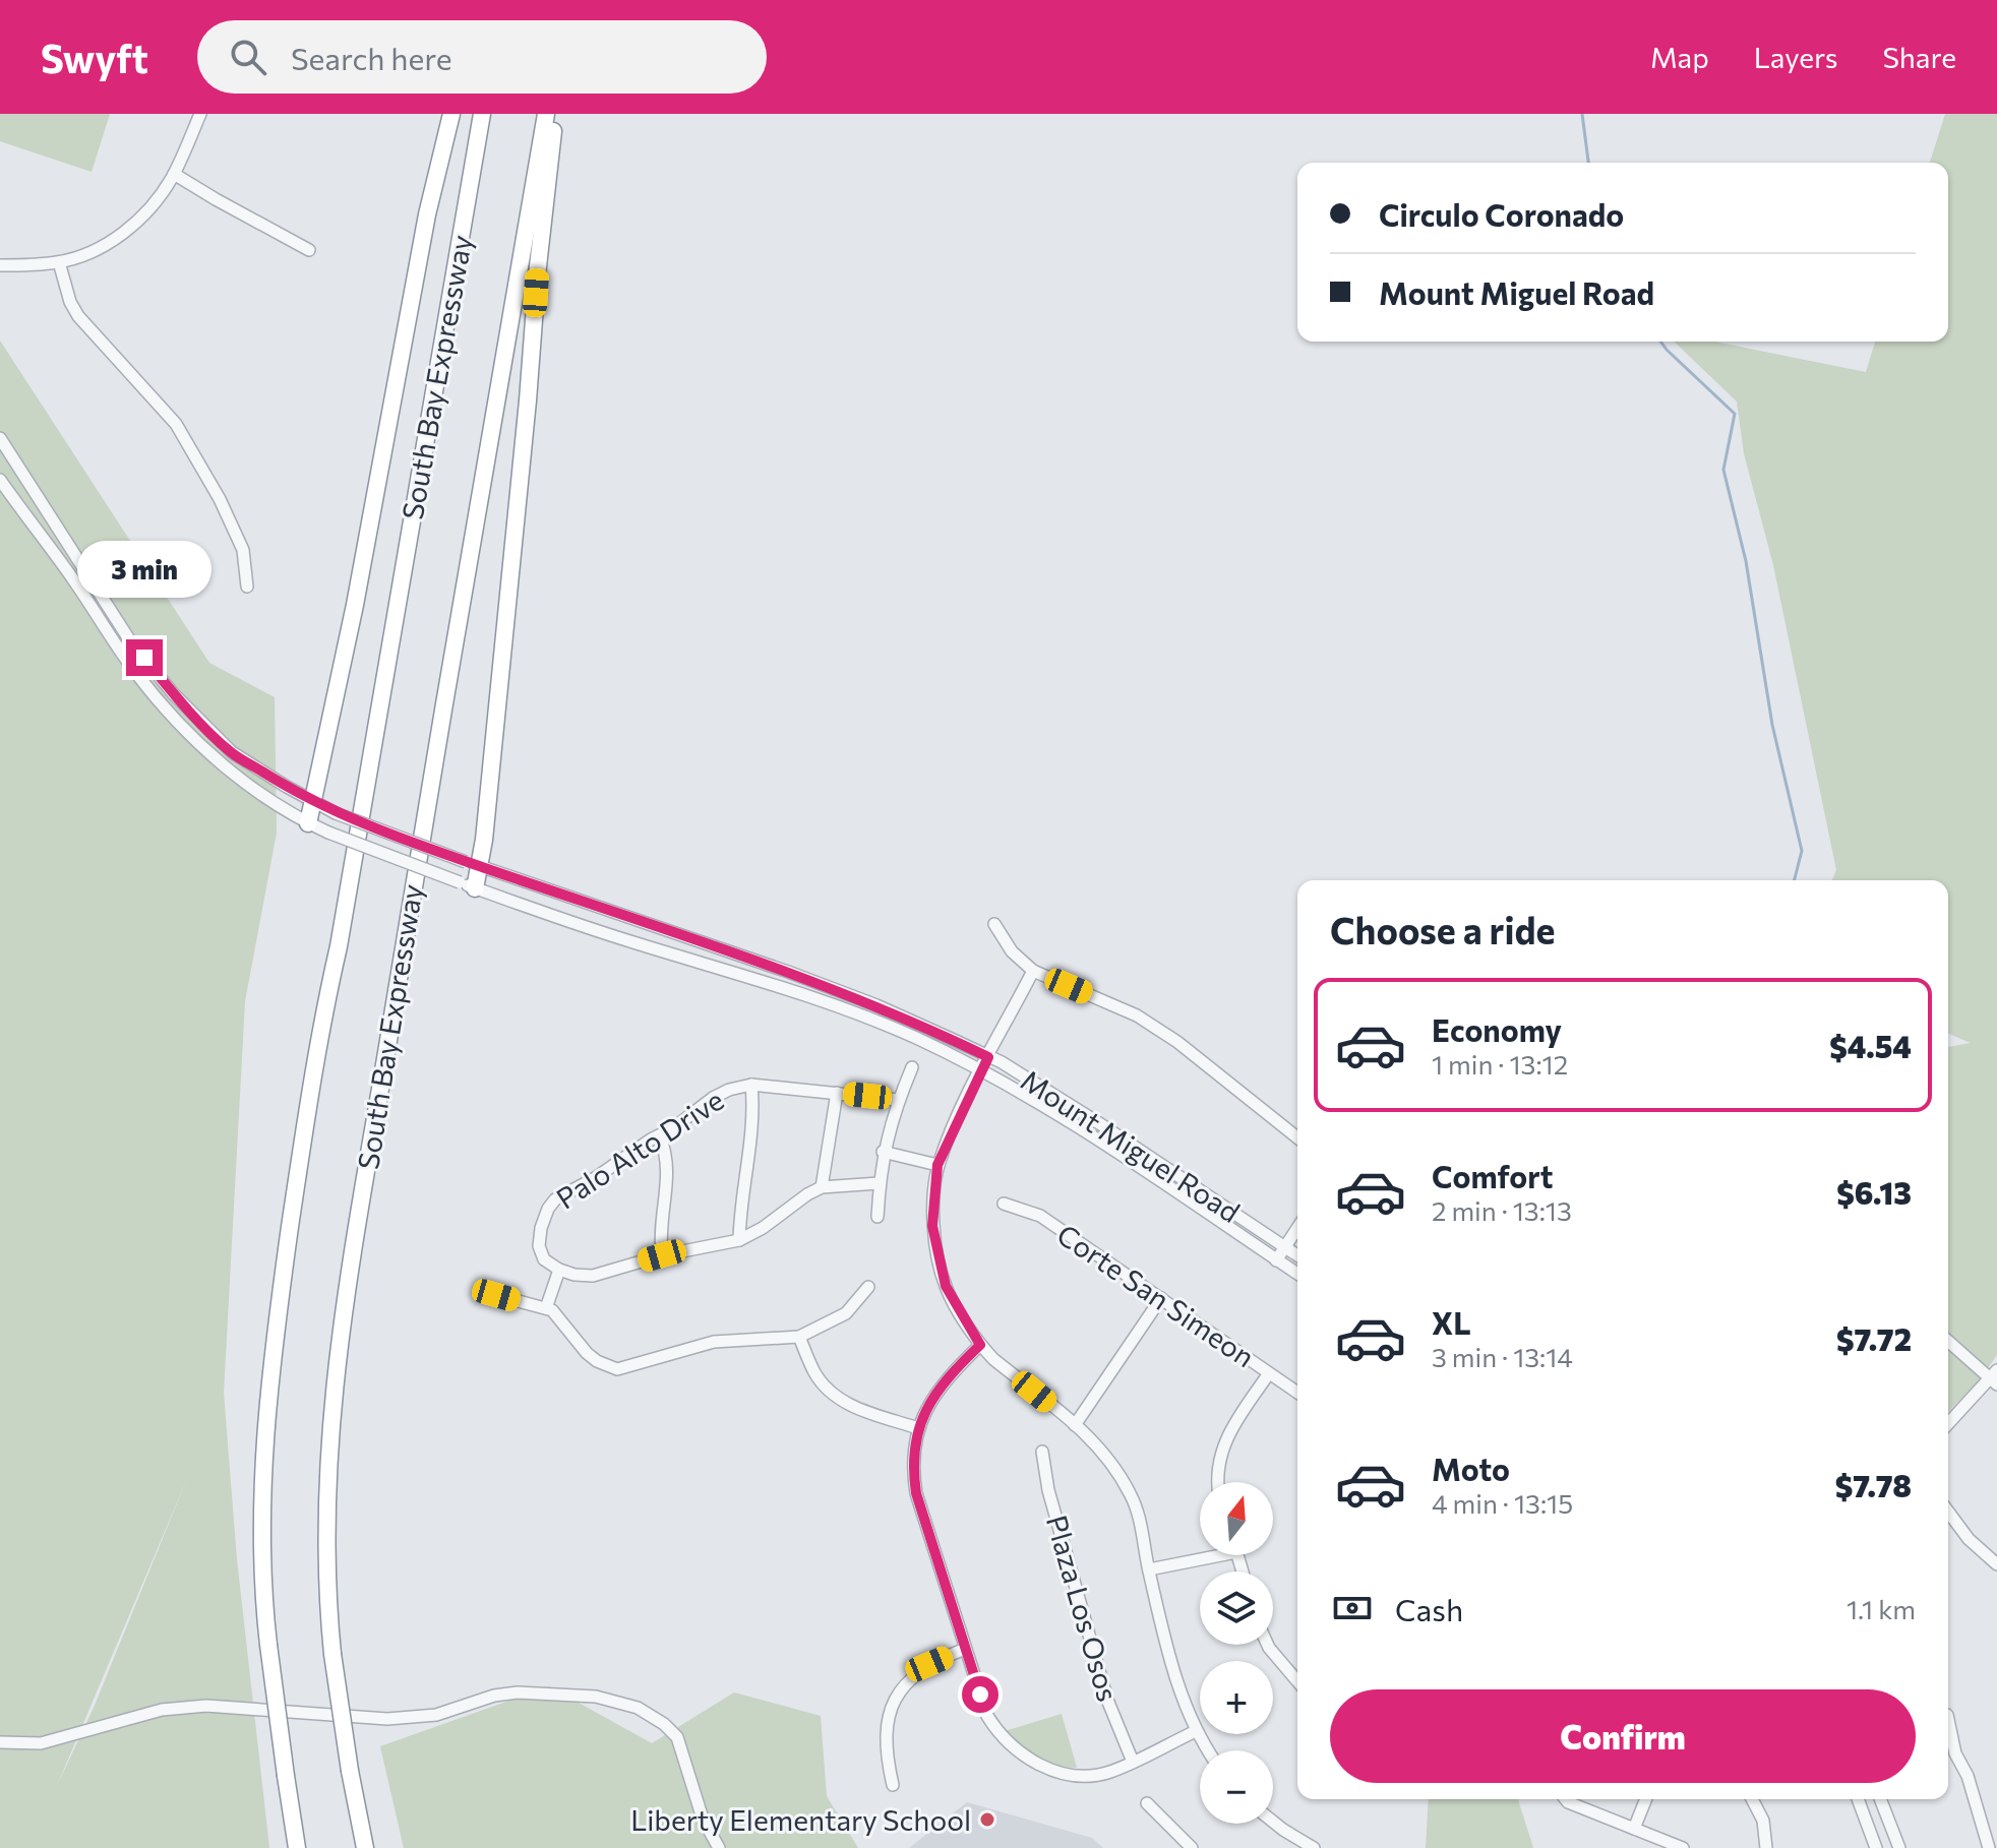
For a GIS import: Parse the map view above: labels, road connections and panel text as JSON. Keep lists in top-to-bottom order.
{
  "streets": {
    "highway": ["South Bay Expressway"],
    "street": [
      "Mount Miguel Road",
      "Palo Alto Drive",
      "Corte San Simeon",
      "Plaza Los Osos"
    ]
  },
  "places": ["Liberty Elementary School"],
  "north": "top",
  "page": {
    "header": "Swyft",
    "search": "Search here",
    "nav": ["Map", "Layers", "Share"],
    "banner": ["Circulo Coronado", "Mount Miguel Road"],
    "bubble": "3 min",
    "heading": "Choose a ride",
    "list": [
      {
        "name": "Economy",
        "note": "1 min · 13:12",
        "value": "$4.54"
      },
      {
        "name": "Comfort",
        "note": "2 min · 13:13",
        "value": "$6.13"
      },
      {
        "name": "XL",
        "note": "3 min · 13:14",
        "value": "$7.72"
      },
      {
        "name": "Moto",
        "note": "4 min · 13:15",
        "value": "$7.78"
      }
    ],
    "map_buttons": ["+", "−"],
    "pay": ["Cash", "1.1 km"],
    "buttons": "Confirm"
  }
}
